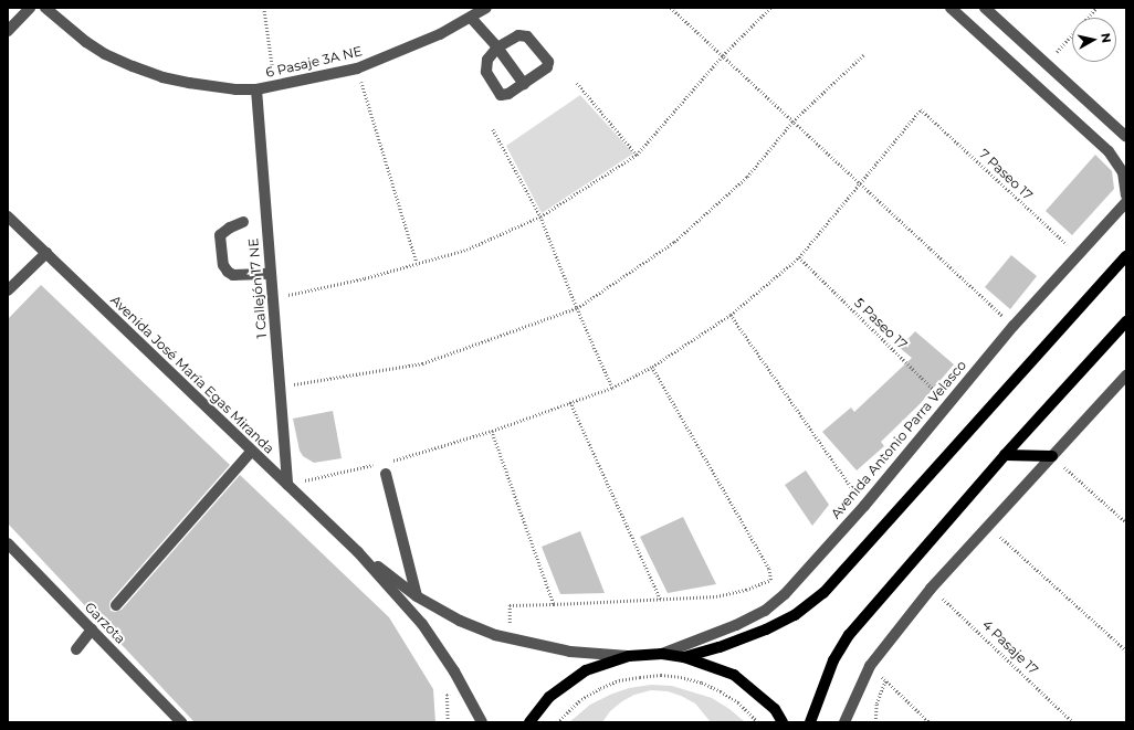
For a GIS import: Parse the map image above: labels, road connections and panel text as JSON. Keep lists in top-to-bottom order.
{
  "streets": {
    "street": [
      "6 Pasaje 3A NE",
      "1 Callejón 17 NE",
      "Avenida José María Egas Miranda",
      "Avenida Antonio Parra Velasco",
      "Garzota"
    ],
    "path": ["7 Paseo 17", "5 Paseo 17", "4 Pasaje 17"]
  },
  "crossings": [
    ["6 Pasaje 3A NE", "1 Callejón 17 NE"],
    ["7 Paseo 17", "Avenida Antonio Parra Velasco"],
    ["1 Callejón 17 NE", "Avenida José María Egas Miranda"],
    ["5 Paseo 17", "Avenida Antonio Parra Velasco"]
  ],
  "north": "right"
}
